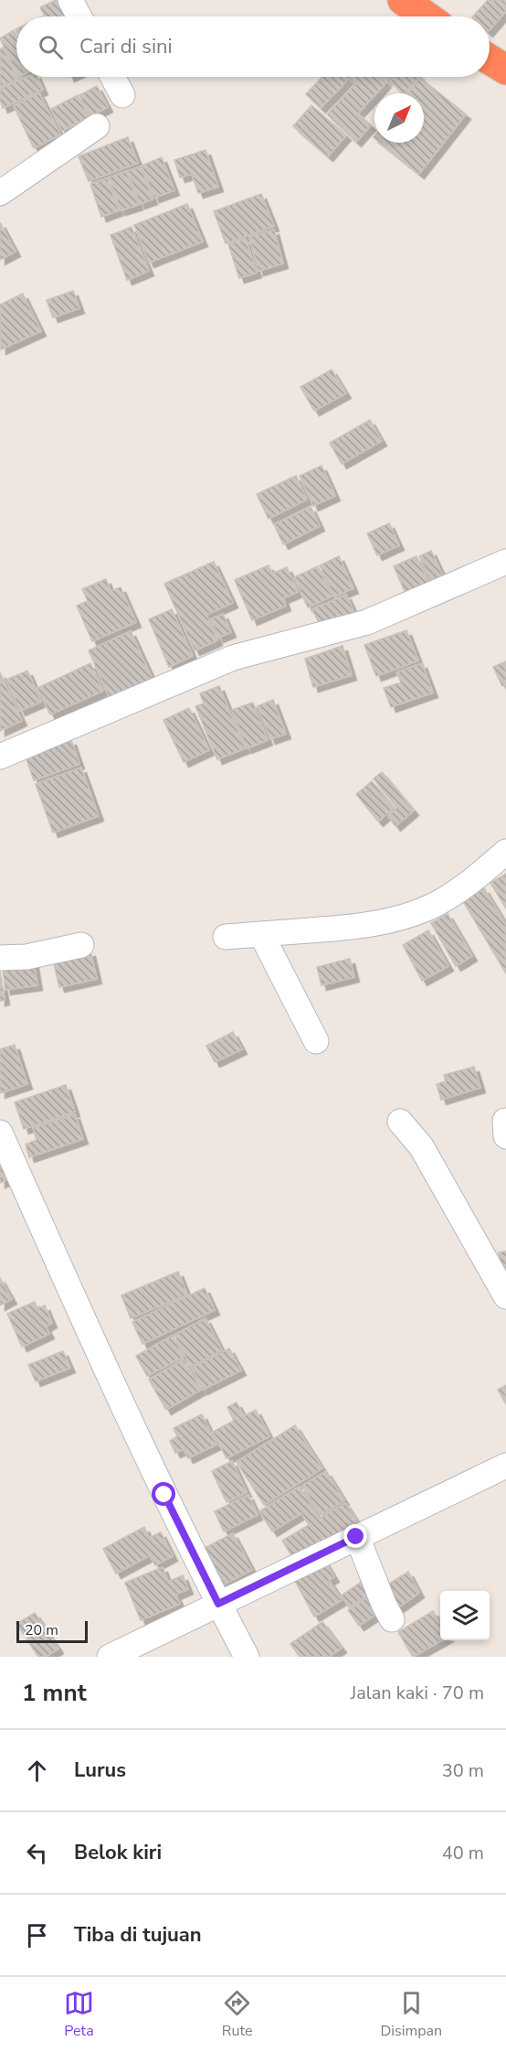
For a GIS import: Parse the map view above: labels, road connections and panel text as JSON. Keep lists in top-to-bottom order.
{
  "scale_bar": "20 m",
  "north": "top right",
  "page": {
    "search": "Cari di sini",
    "scale": "20 m",
    "heading": ["1 mnt", "Jalan kaki · 70 m"],
    "list": [
      ["Lurus", "30 m"],
      ["Belok kiri", "40 m"],
      "Tiba di tujuan"
    ],
    "nav": ["Peta", "Rute", "Disimpan"]
  }
}
